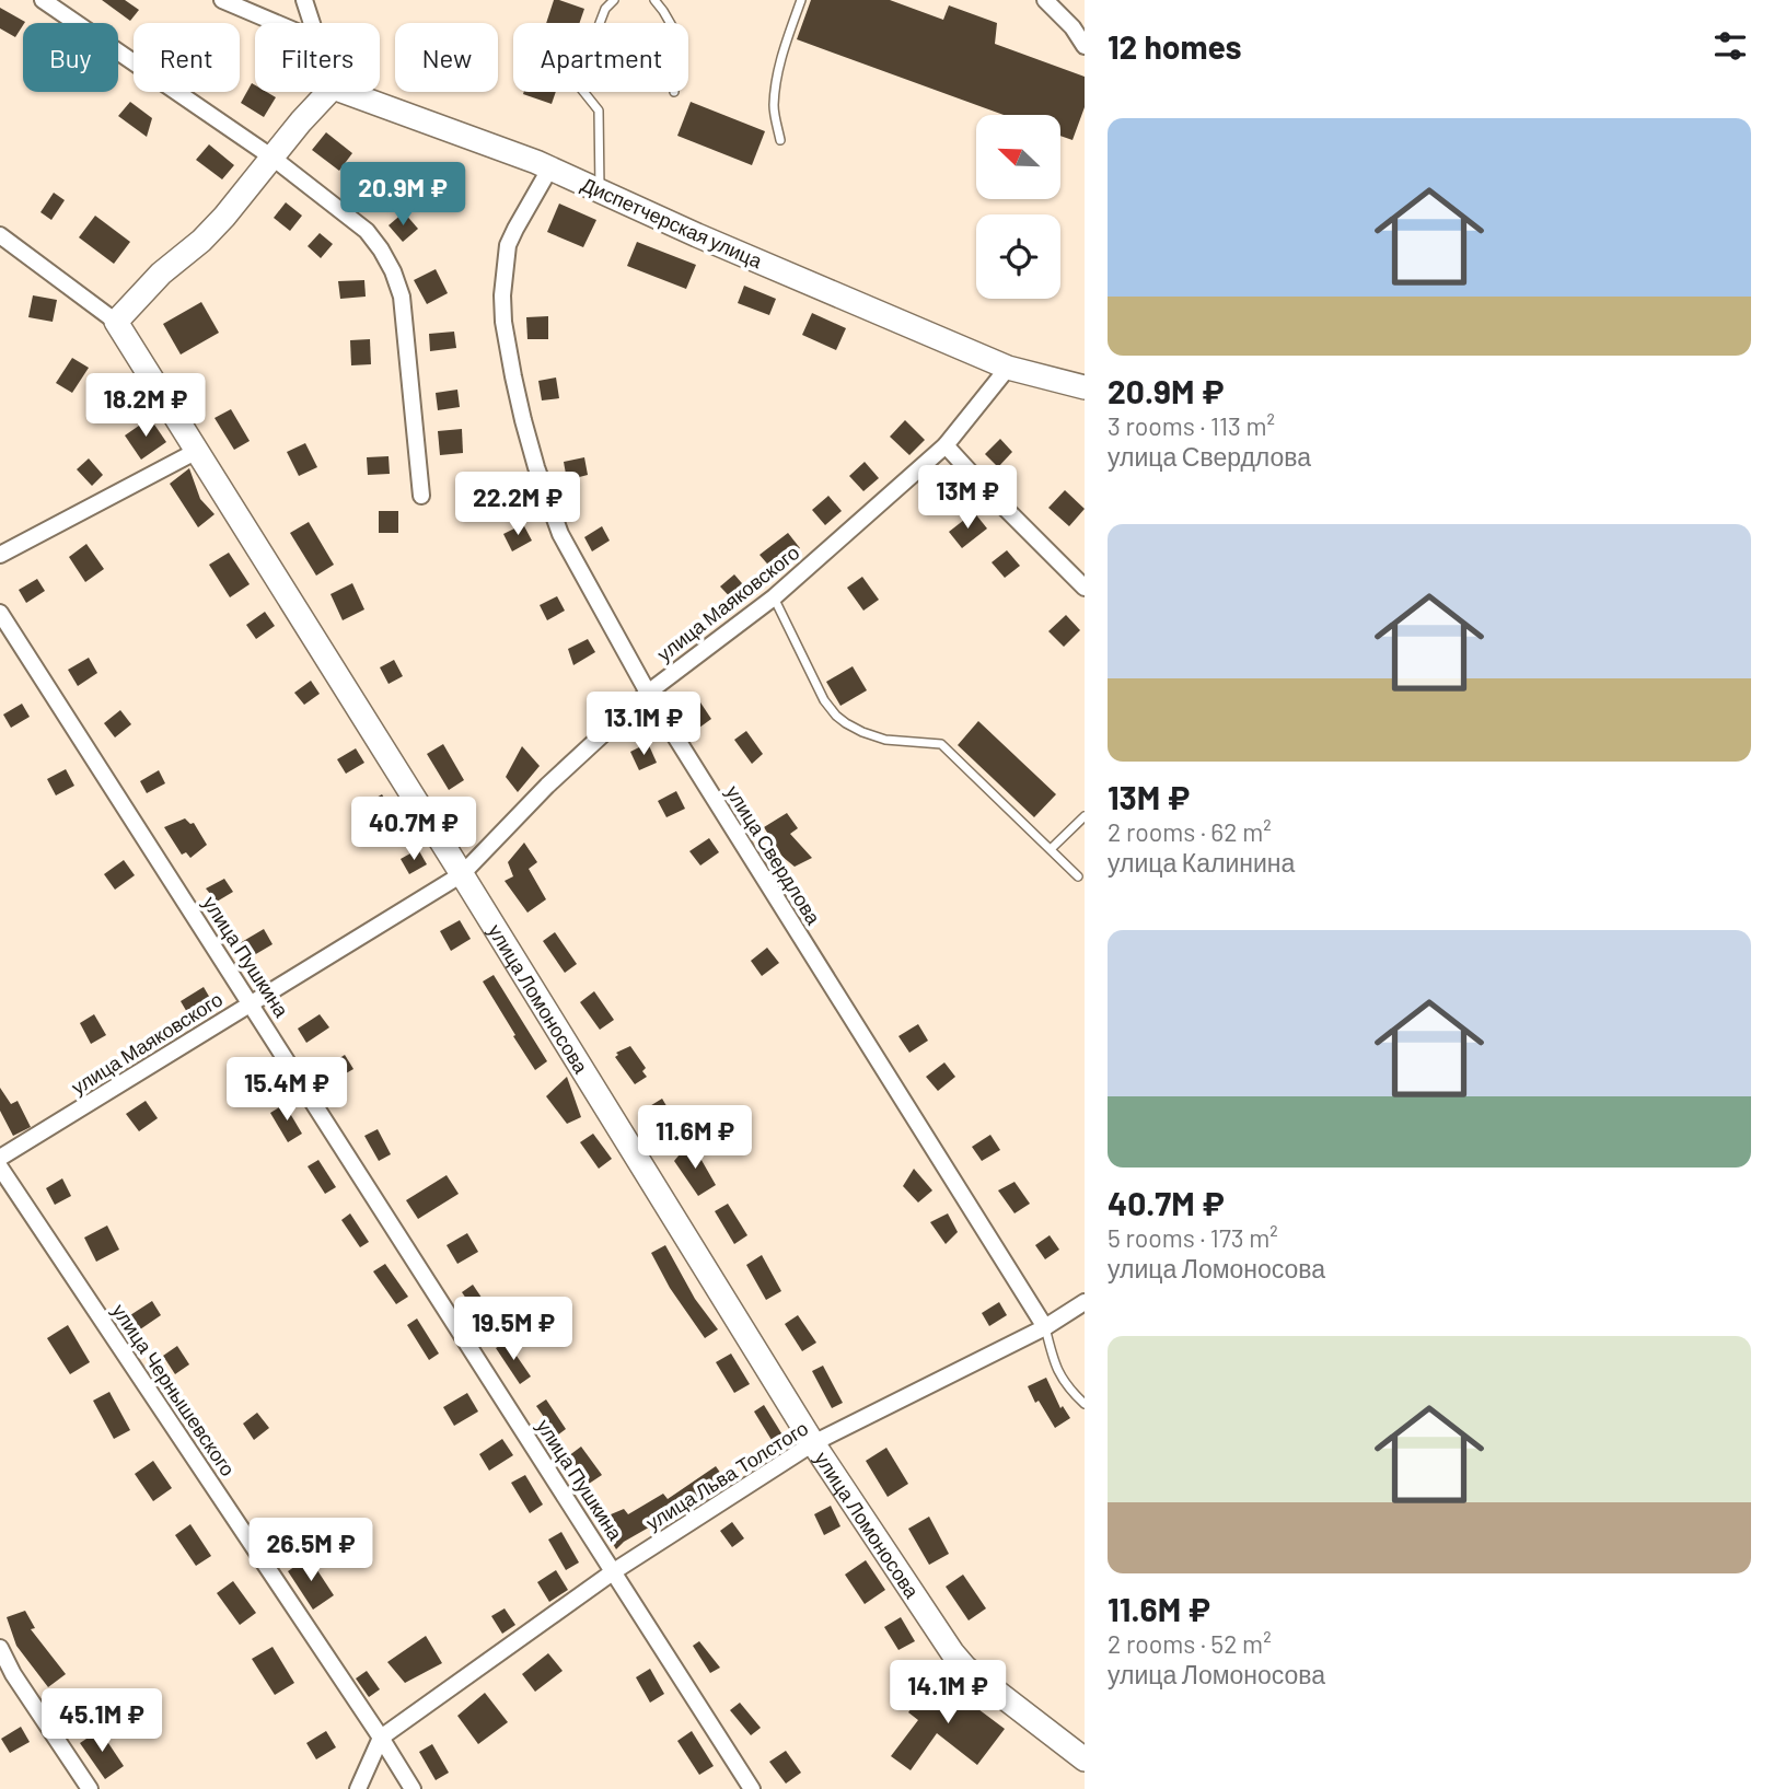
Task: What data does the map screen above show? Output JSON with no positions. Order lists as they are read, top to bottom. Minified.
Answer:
{"streets":{"street":["Диспетчерская улица","улица Маяковского","улица Свердлова","улица Пушкина","улица Ломоносова","улица Чернышевского","улица Льва Толстого"]},"crossings":[["Диспетчерская улица","улица Маяковского"],["Диспетчерская улица","улица Свердлова"],["улица Маяковского","улица Свердлова"],["улица Маяковского","улица Пушкина"],["улица Маяковского","улица Ломоносова"],["улица Свердлова","улица Льва Толстого"],["улица Пушкина","улица Льва Толстого"],["улица Ломоносова","улица Льва Толстого"],["улица Чернышевского","улица Льва Толстого"]],"north":"top left","page":{"heading":"12 homes","chip":["Buy","Rent","Filters","New","Apartment"],"list":[{"name":"20.9M ₽","note":"3 rooms · 113 m² · улица Свердлова"},{"name":"13M ₽","note":"2 rooms · 62 m² · улица Калинина"},{"name":"40.7M ₽","note":"5 rooms · 173 m² · улица Ломоносова"},{"name":"11.6M ₽","note":"2 rooms · 52 m² · улица Ломоносова"}],"price":["20.9M ₽","18.2M ₽","13M ₽","22.2M ₽","13.1M ₽","40.7M ₽","15.4M ₽","11.6M ₽","19.5M ₽","26.5M ₽","14.1M ₽","45.1M ₽"]}}
